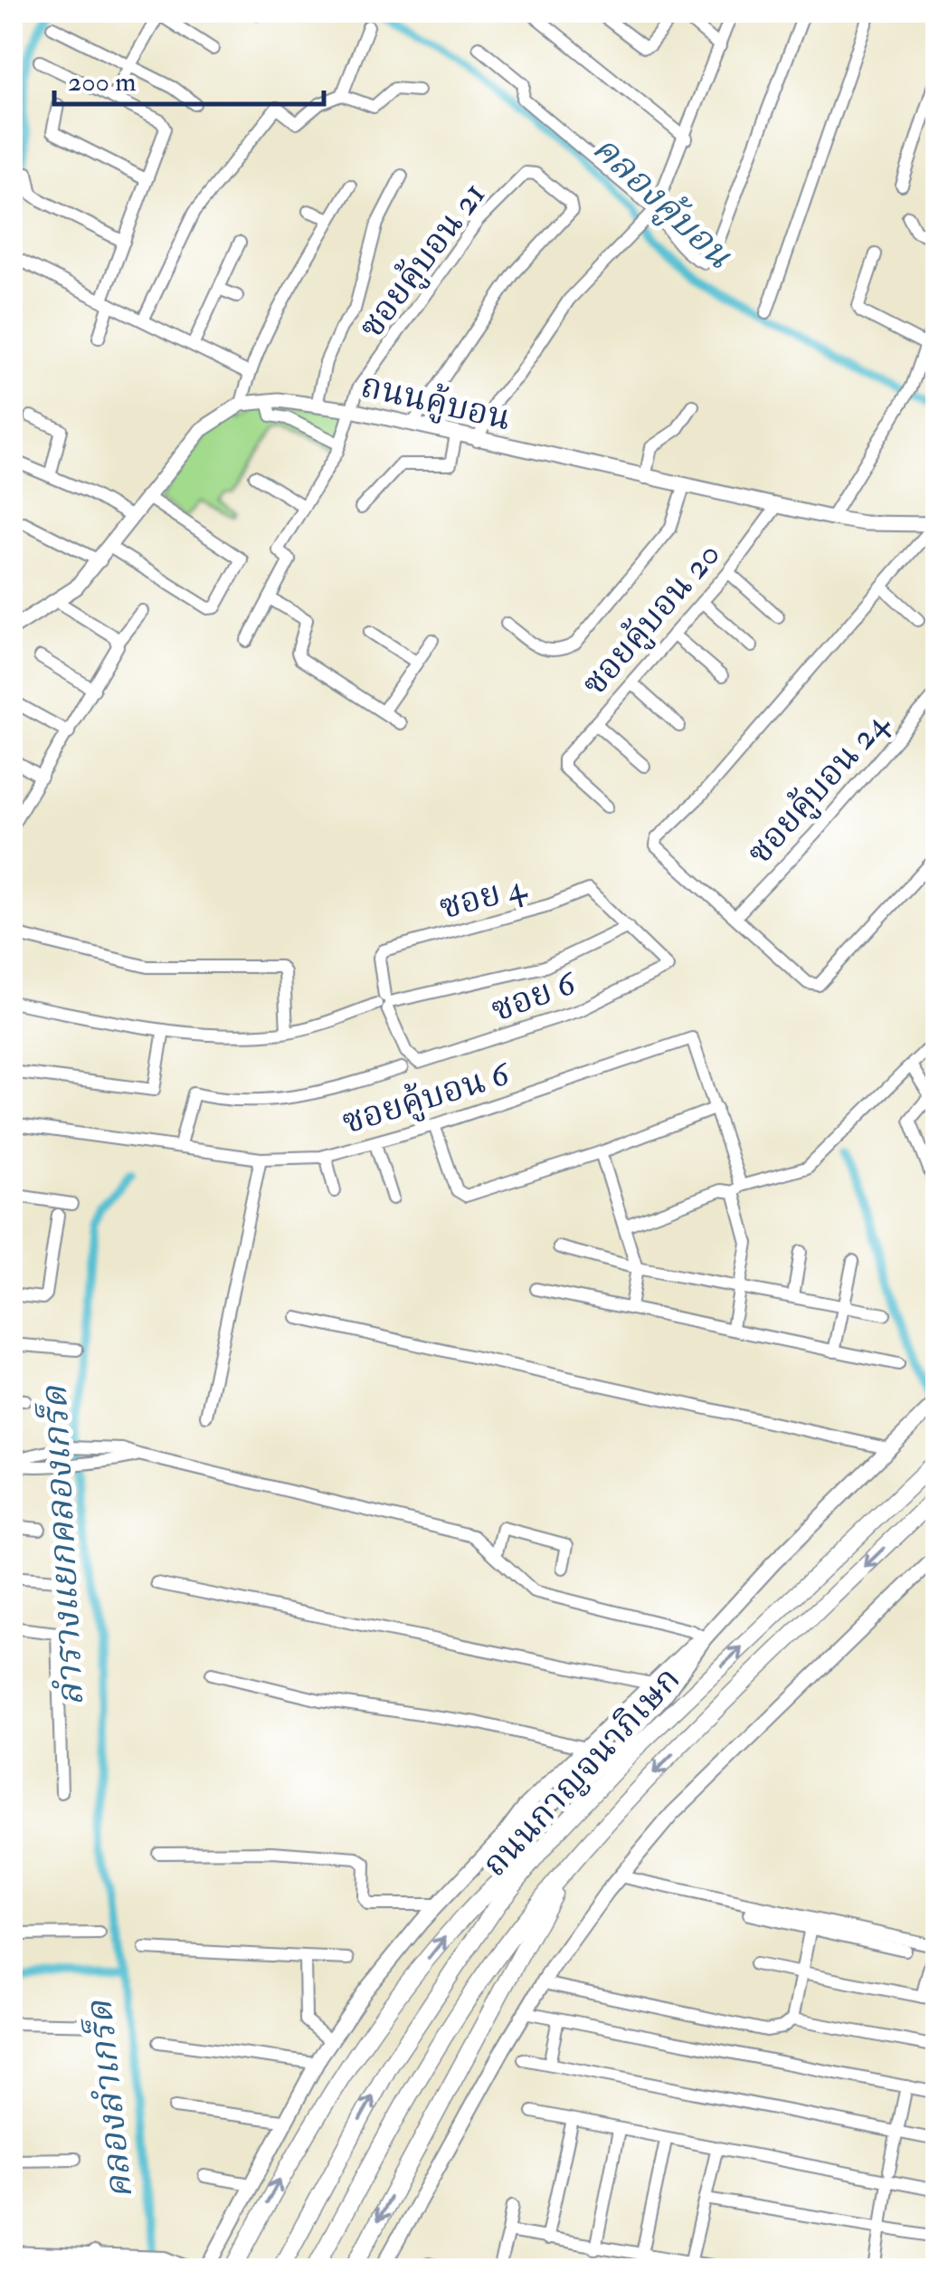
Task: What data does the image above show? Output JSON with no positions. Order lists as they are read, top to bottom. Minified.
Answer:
{"streets":{"highway":["ถนนกาญจนาภิเษก"],"main road":["ถนนคู้บอน"],"street":["ซอยคู้บอน 21","ซอยคู้บอน 20","ซอยคู้บอน 24","ซอย 4","ซอย 6","ซอยคู้บอน 6"]},"crossings":[["ซอยคู้บอน 21","ถนนคู้บอน"],["ถนนคู้บอน","ซอยคู้บอน 20"],["ซอย 4","ซอย 6"]],"water":["คลองคู้บอน","ลำรางแยกคลองเกร็ด","คลองลำเกร็ด"],"scale_bar":"200 m"}
